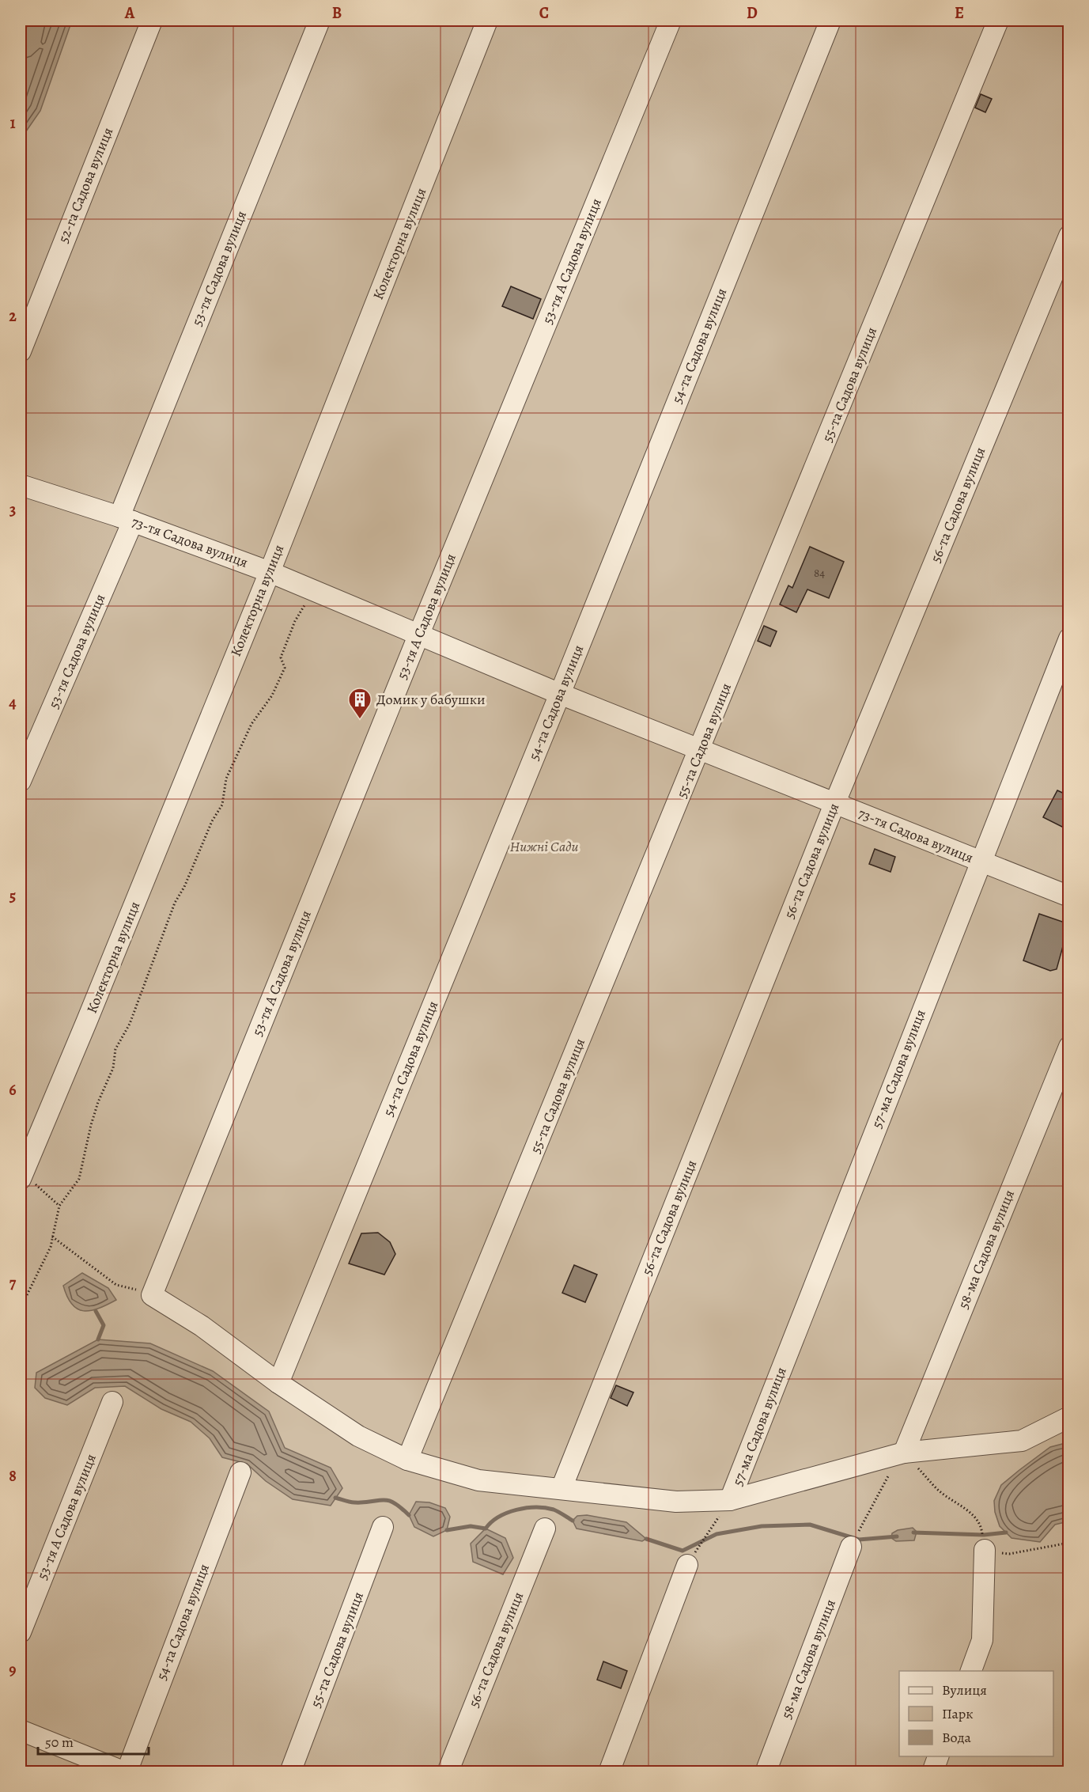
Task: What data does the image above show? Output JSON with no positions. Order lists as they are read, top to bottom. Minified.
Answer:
{"streets":{"street":["52-га Садова вулиця","Колекторна вулиця","53-тя А Садова вулиця","53-тя Садова вулиця","54-та Садова вулиця","55-та Садова вулиця","56-та Садова вулиця","73-тя Садова вулиця","57-ма Садова вулиця","58-ма Садова вулиця"]},"crossings":[["Колекторна вулиця","73-тя Садова вулиця"],["53-тя А Садова вулиця","73-тя Садова вулиця"],["53-тя Садова вулиця","73-тя Садова вулиця"],["54-та Садова вулиця","73-тя Садова вулиця"],["55-та Садова вулиця","73-тя Садова вулиця"],["56-та Садова вулиця","73-тя Садова вулиця"],["73-тя Садова вулиця","57-ма Садова вулиця"]],"parks":["Нижні Сади"],"places":{"building":["Домик у бабушки"]},"house_numbers":["84"],"legend":["Вулиця","Парк","Вода"],"scale_bar":"50 m","grid":{"columns":["A","B","C","D","E"],"rows":["1","2","3","4","5","6","7","8","9"]}}
